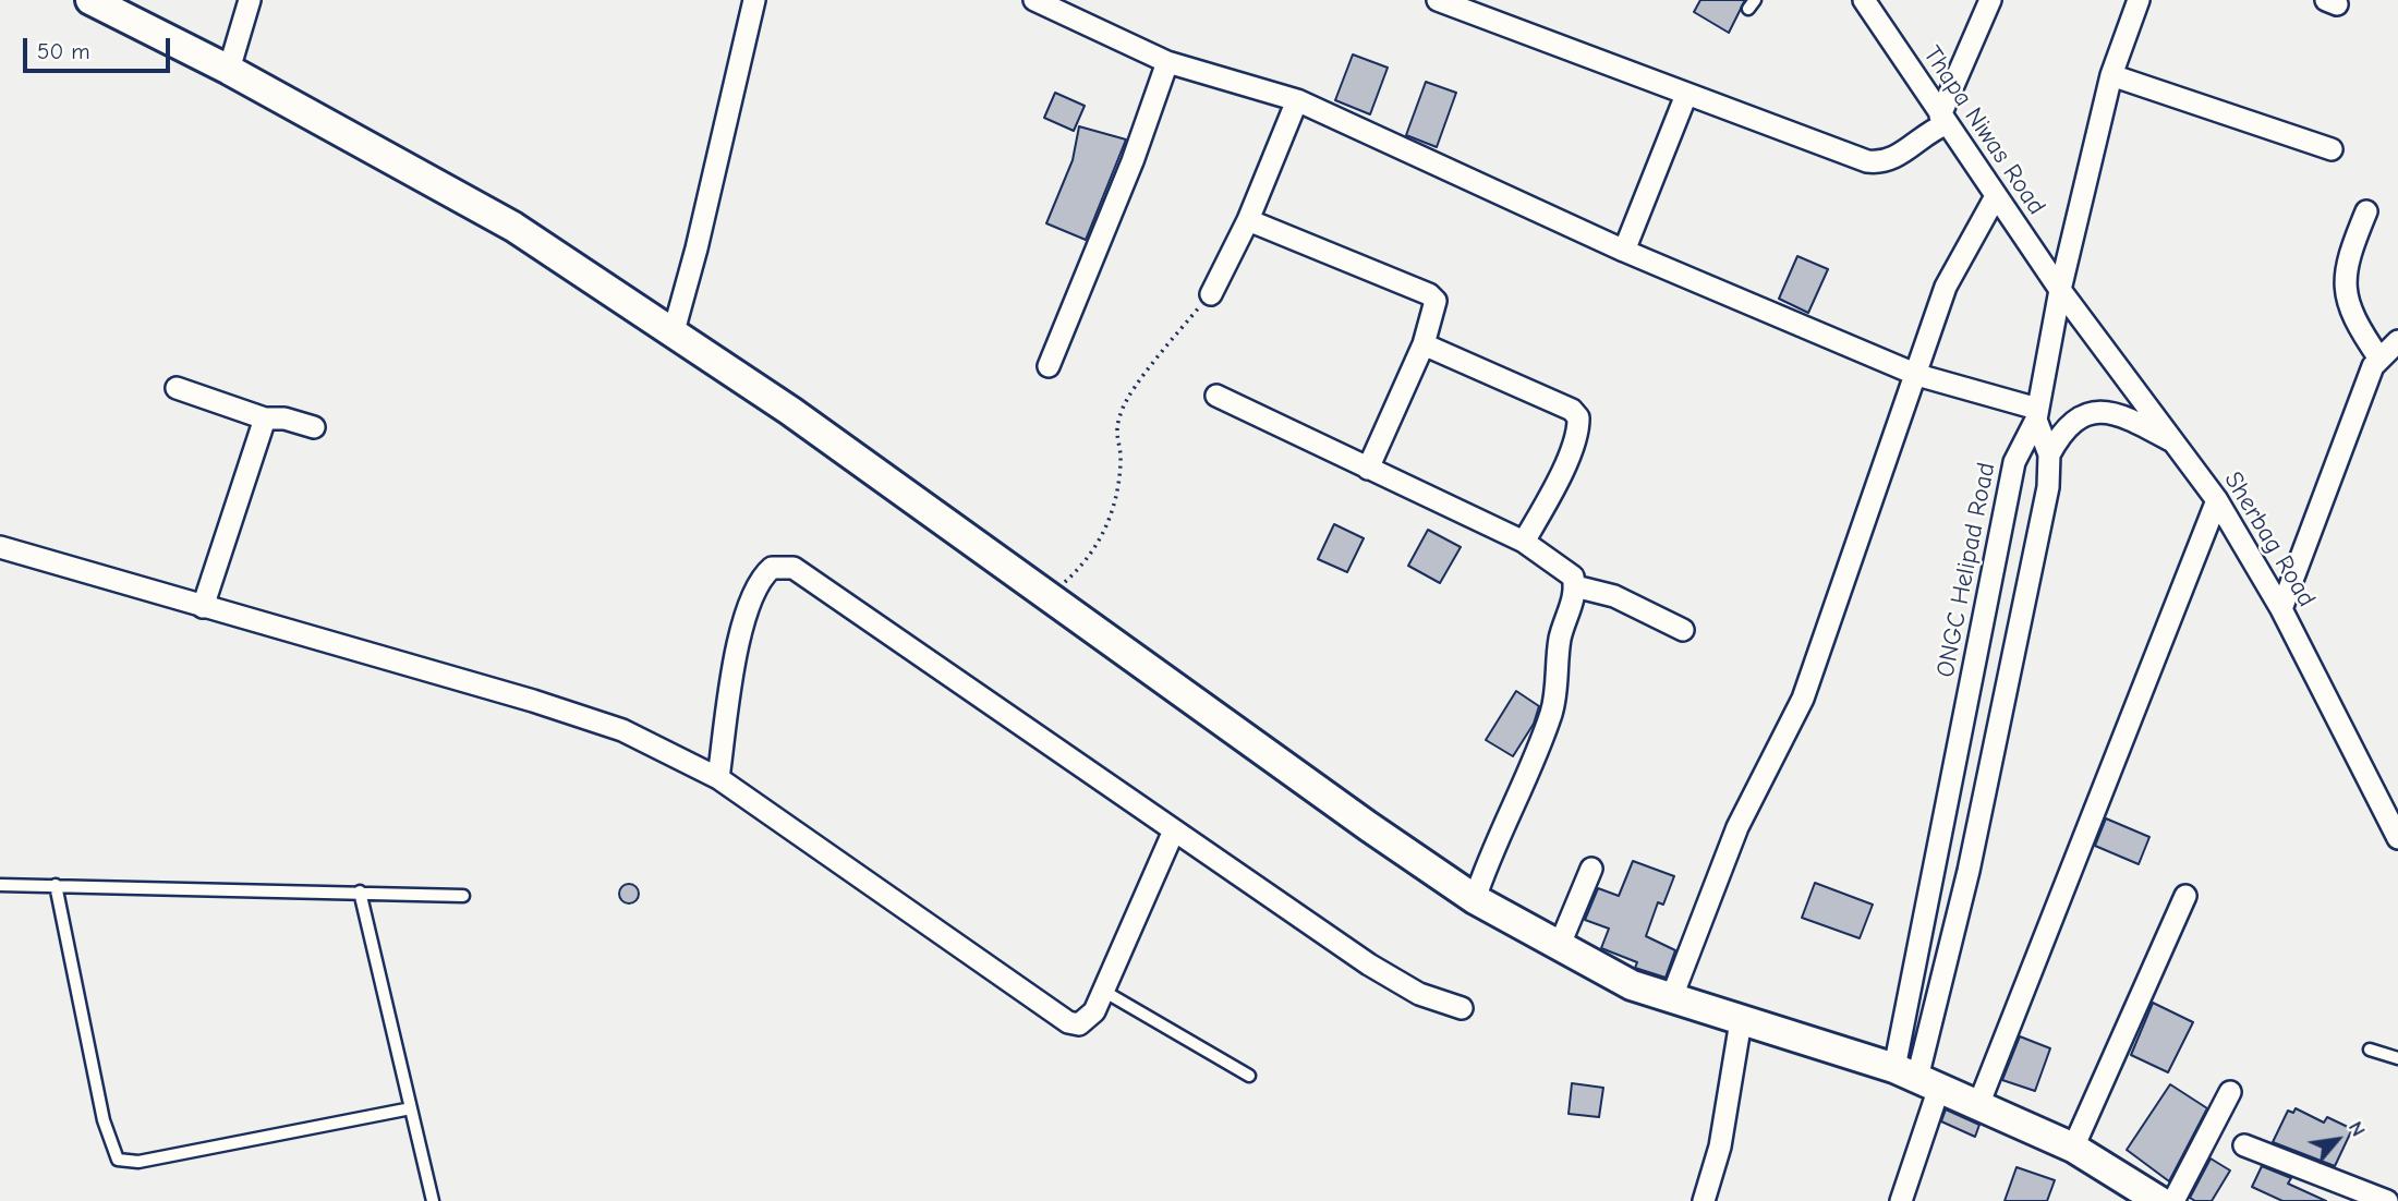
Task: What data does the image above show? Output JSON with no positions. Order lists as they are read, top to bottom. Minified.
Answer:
{"streets":{"street":["Thapa Niwas Road","Sherbag Road","ONGC Helipad Road"]},"crossings":[["Thapa Niwas Road","Sherbag Road"],["Thapa Niwas Road","ONGC Helipad Road"],["Sherbag Road","ONGC Helipad Road"]],"scale_bar":"50 m","north":"top right"}
